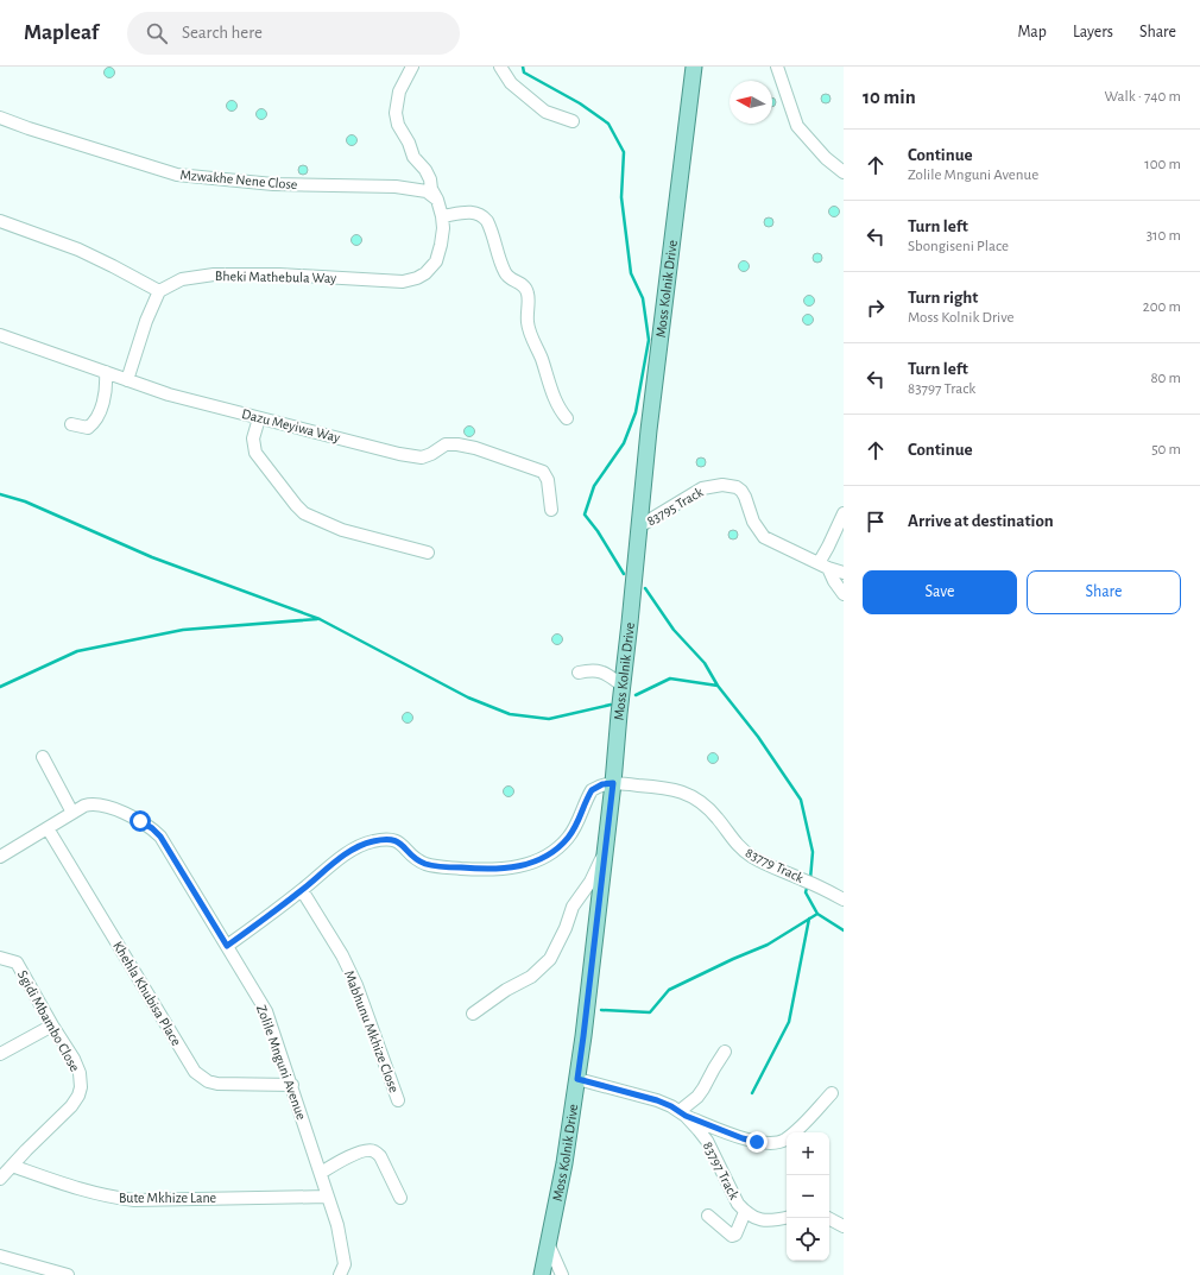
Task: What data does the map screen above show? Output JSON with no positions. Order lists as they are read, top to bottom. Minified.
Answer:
{"streets":{"main road":["Moss Kolnik Drive"],"street":["Mzwakhe Nene Close","Bheki Mathebula Way","Dazu Meyiwa Way","83795 Track","83779 Track","Khehla Khubisa Place","Sgidi Mbambo Close","Mabhunu Mkhize Close","Zolile Mnguni Avenue","83797 Track","Bute Mkhize Lane"]},"crossings":[["Moss Kolnik Drive","83795 Track"],["Moss Kolnik Drive","83779 Track"],["Moss Kolnik Drive","83797 Track"],["Khehla Khubisa Place","Zolile Mnguni Avenue"],["Sgidi Mbambo Close","Bute Mkhize Lane"],["Zolile Mnguni Avenue","Bute Mkhize Lane"]],"north":"left","page":{"header":"Mapleaf","search":"Search here","nav":["Map","Layers","Share"],"heading":["10 min","Walk · 740 m"],"list":[["Continue","Zolile Mnguni Avenue","100 m"],["Turn left","Sbongiseni Place","310 m"],["Turn right","Moss Kolnik Drive","200 m"],["Turn left","83797 Track","80 m"],["Continue","50 m"],"Arrive at destination"],"buttons":["Save","Share"],"map_buttons":["+","−"]}}
